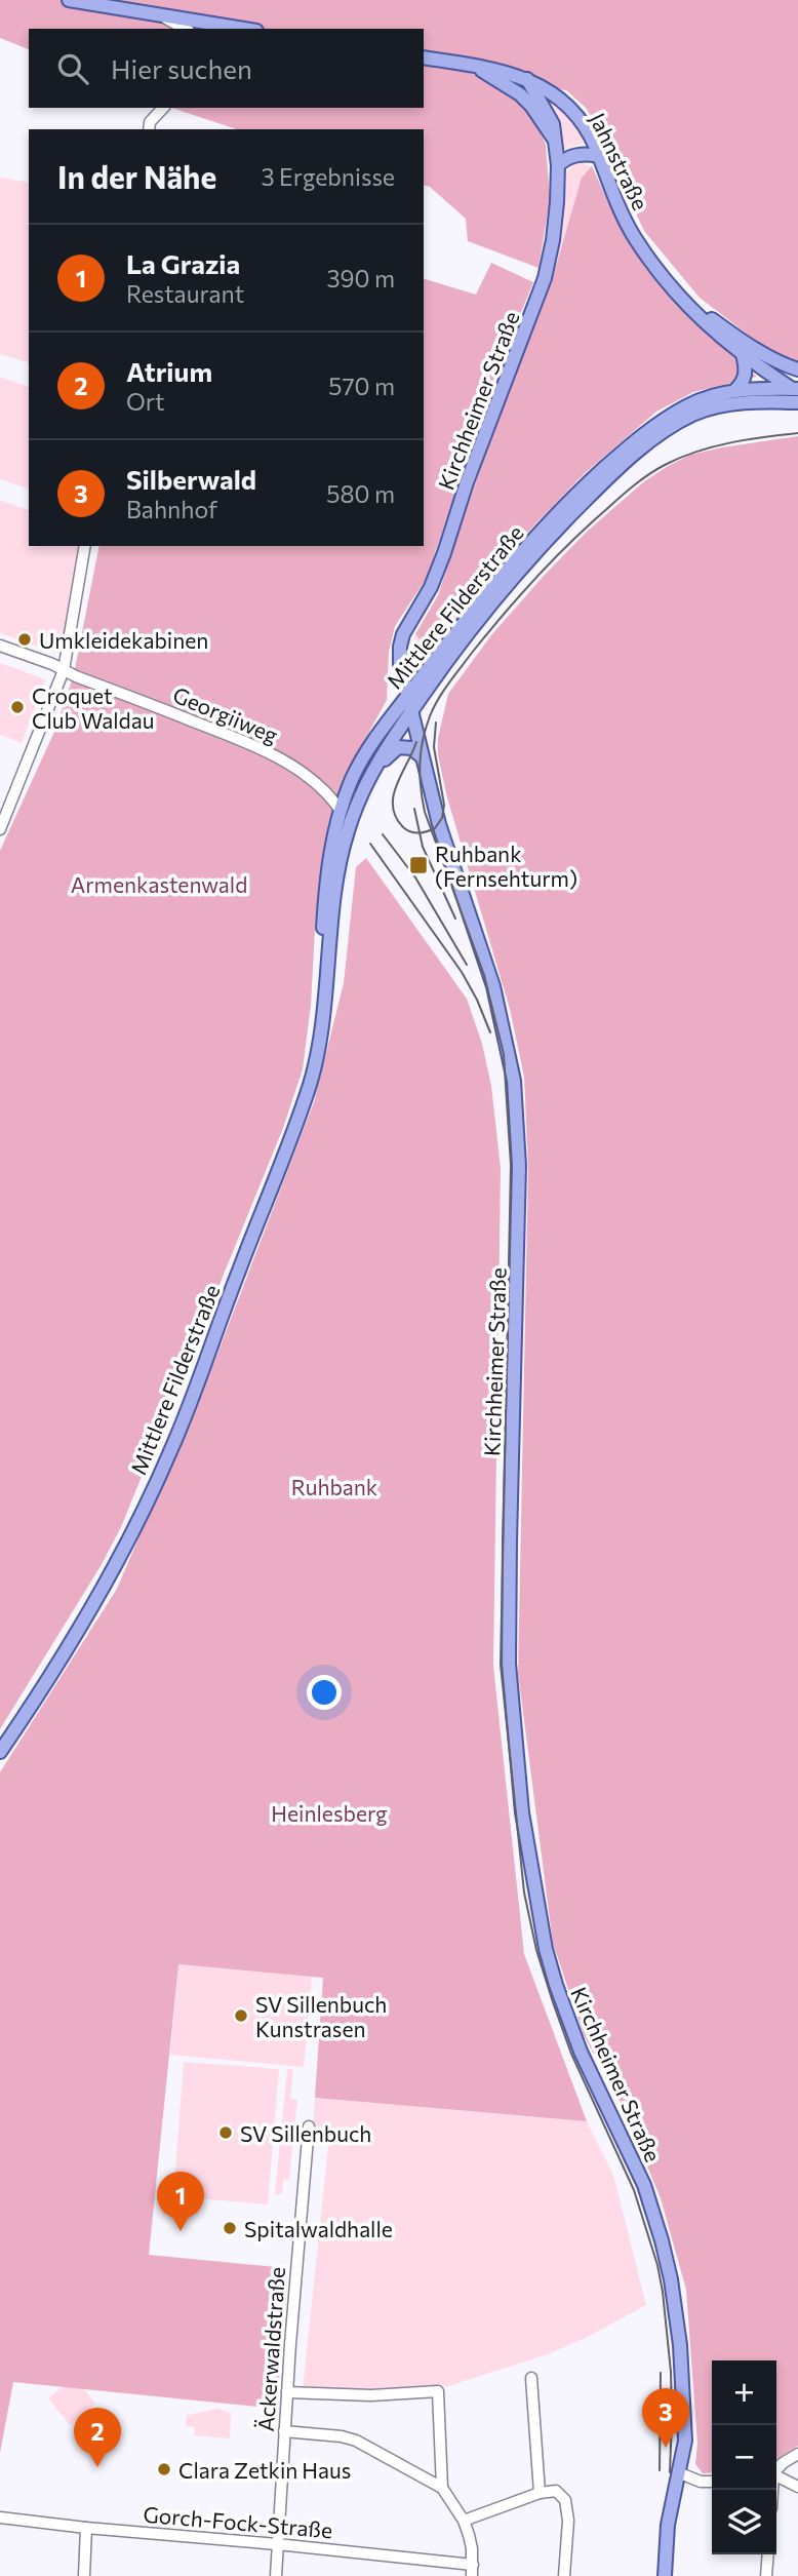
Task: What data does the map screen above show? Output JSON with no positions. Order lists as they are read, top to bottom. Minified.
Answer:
{"streets":{"main road":["Jahnstraße","Kirchheimer Straße","Mittlere Filderstraße"],"street":["Georgiiweg","Äckerwaldstraße","Gorch-Fock-Straße"]},"crossings":[["Jahnstraße","Kirchheimer Straße"],["Jahnstraße","Mittlere Filderstraße"],["Kirchheimer Straße","Mittlere Filderstraße"],["Mittlere Filderstraße","Georgiiweg"],["Äckerwaldstraße","Gorch-Fock-Straße"]],"parks":["Armenkastenwald","Ruhbank","Heinlesberg"],"places":{"other":["Umkleidekabinen","Croquet Club Waldau","SV Sillenbuch Kunstrasen","SV Sillenbuch","Spitalwaldhalle","Clara Zetkin Haus"],"transit":["Ruhbank (Fernsehturm)"]},"page":{"search":"Hier suchen","heading":["In der Nähe","3 Ergebnisse"],"list":[{"mark":"1","name":"La Grazia","note":"Restaurant","value":"390 m"},{"mark":"2","name":"Atrium","note":"Ort","value":"570 m"},{"mark":"3","name":"Silberwald","note":"Bahnhof","value":"580 m"}],"pins":["1","3","2"],"map_buttons":["+","−"]}}
